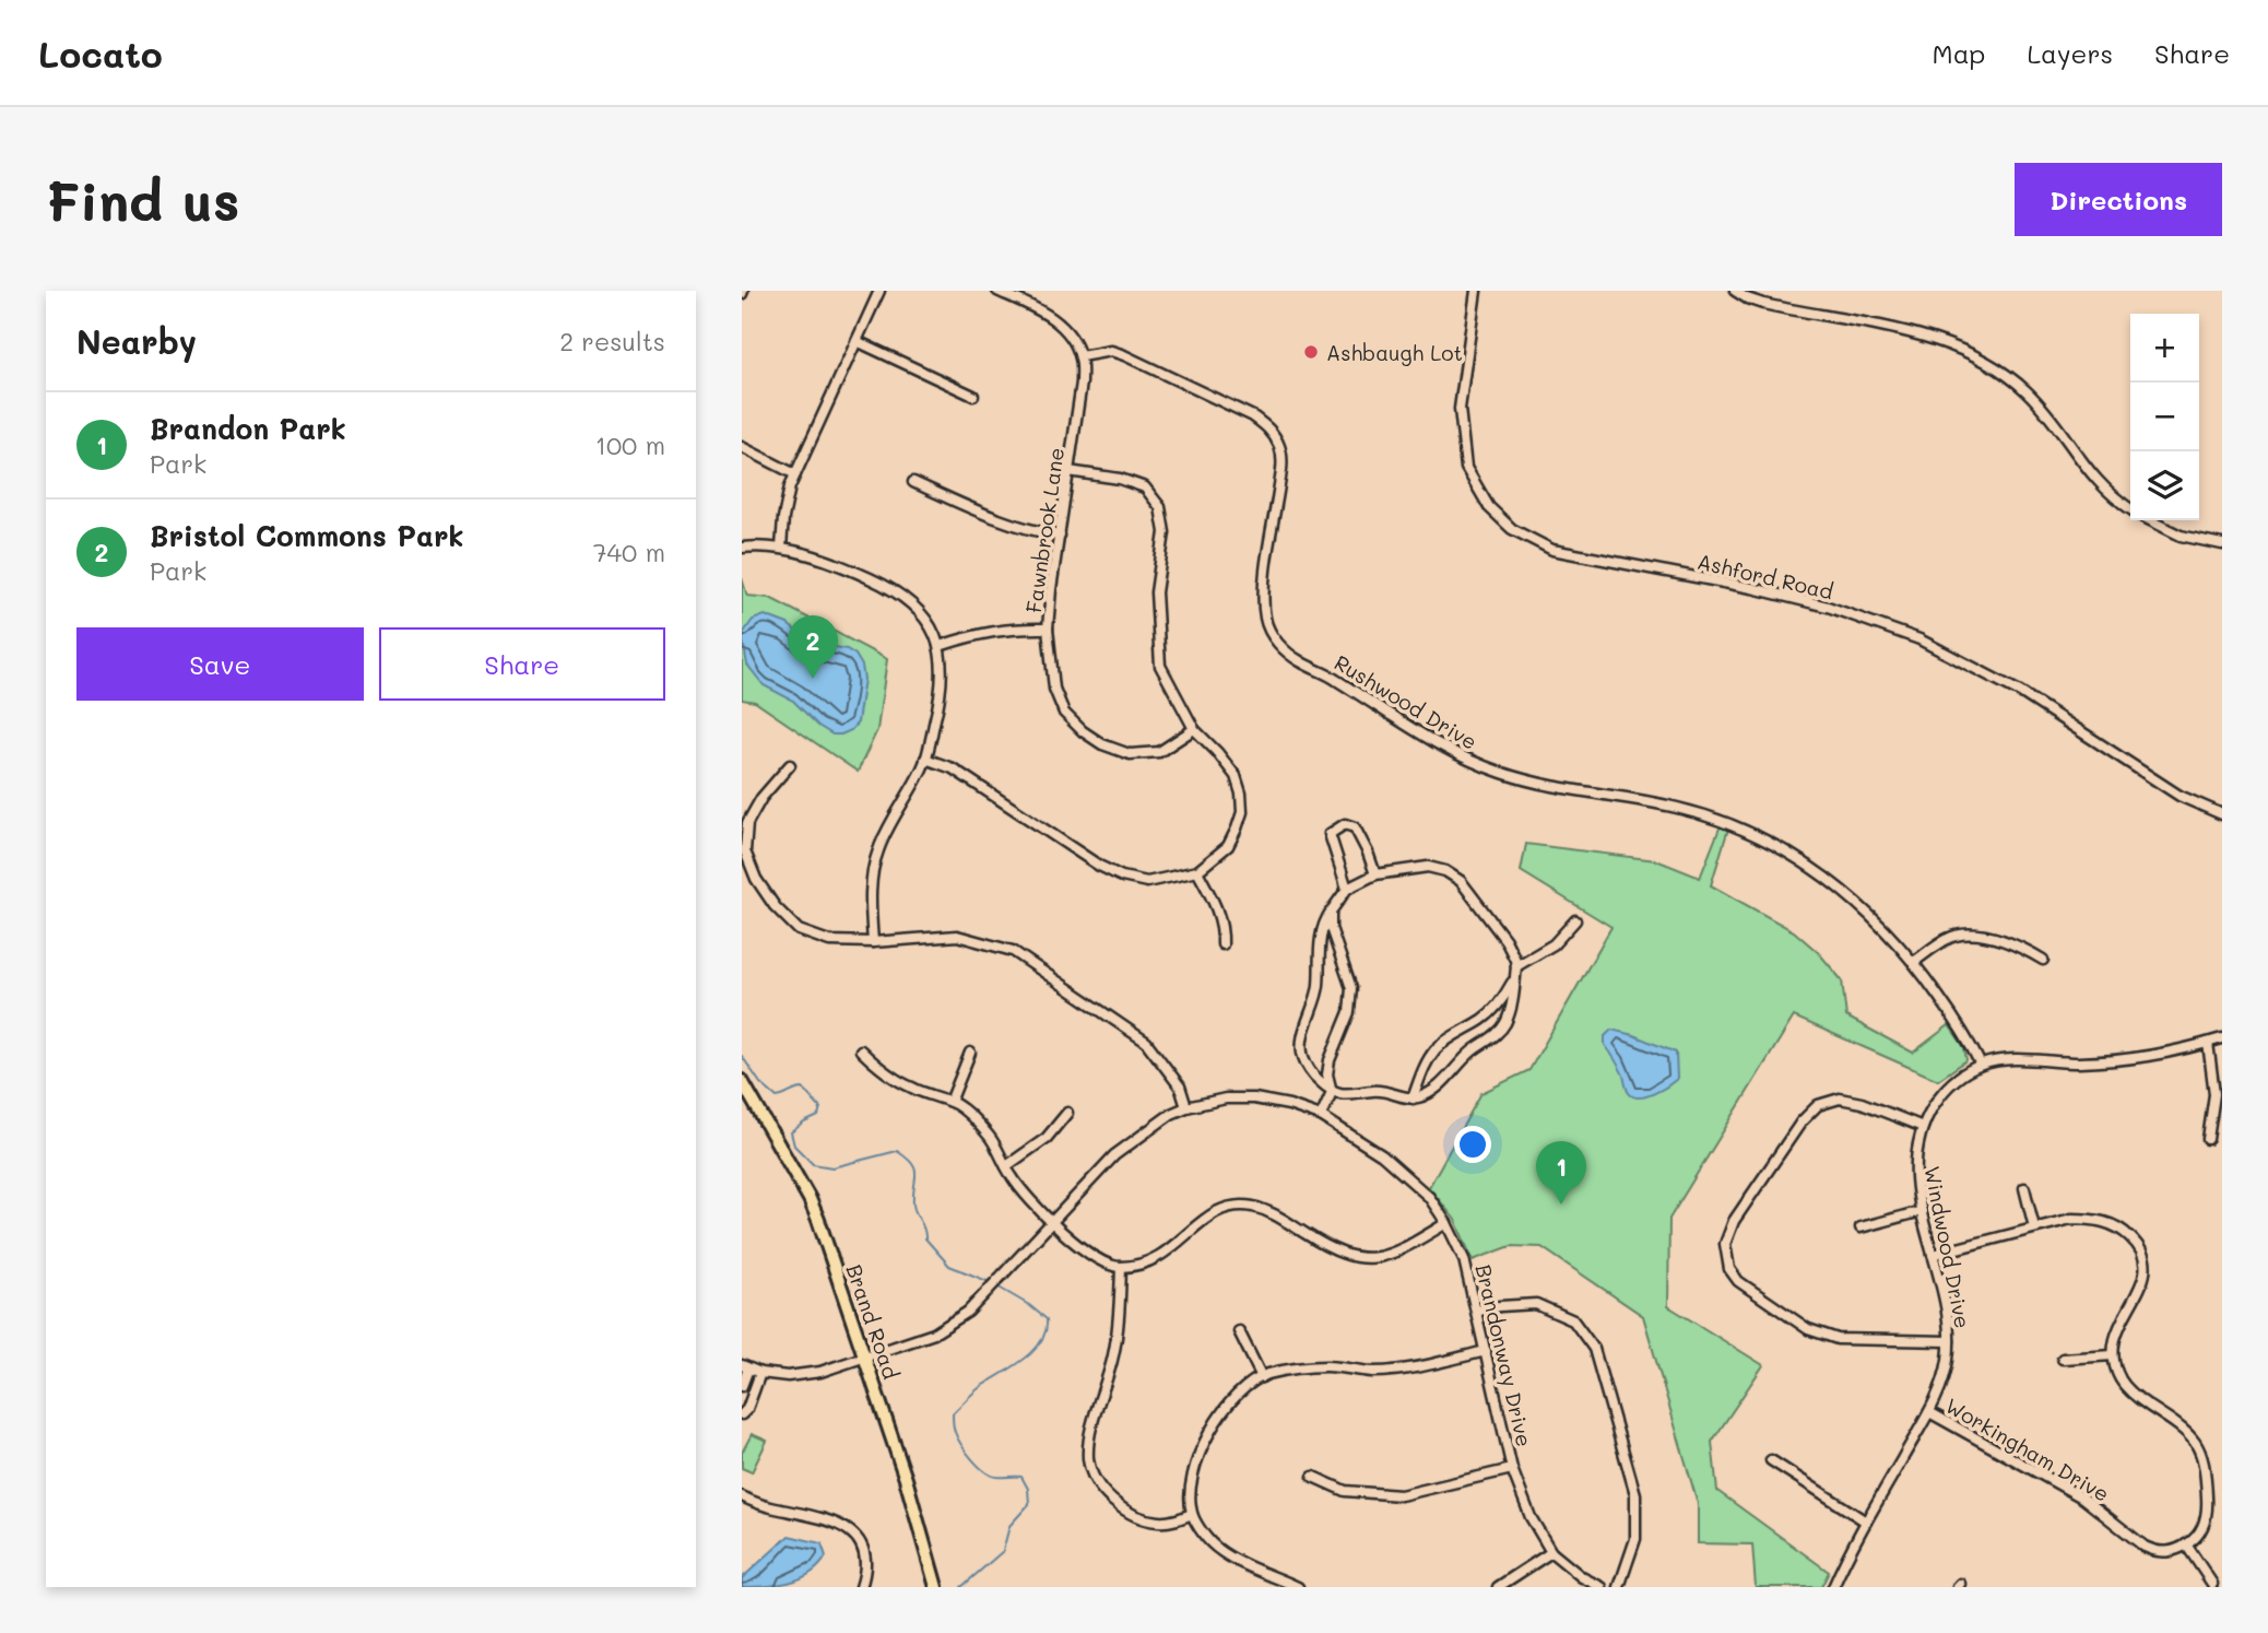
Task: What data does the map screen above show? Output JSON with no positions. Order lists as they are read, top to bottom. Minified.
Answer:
{"streets":{"main road":["Brand Road"],"street":["Fawnbrook Lane","Ashford Road","Rushwood Drive","Windwood Drive","Brandonway Drive","Workingham Drive"]},"crossings":[["Fawnbrook Lane","Rushwood Drive"],["Rushwood Drive","Windwood Drive"],["Windwood Drive","Workingham Drive"],["Brand Road","Brandonway Drive"]],"places":["Ashbaugh Lot"],"page":{"header":"Locato","nav":["Map","Layers","Share"],"buttons":["Directions",["Save","Share"]],"title":"Find us","heading":["Nearby","2 results"],"map_buttons":["+","−"],"list":[{"mark":"1","name":"Brandon Park","note":"Park","value":"100 m"},{"mark":"2","name":"Bristol Commons Park","note":"Park","value":"740 m"}],"pins":["2","1"]}}
